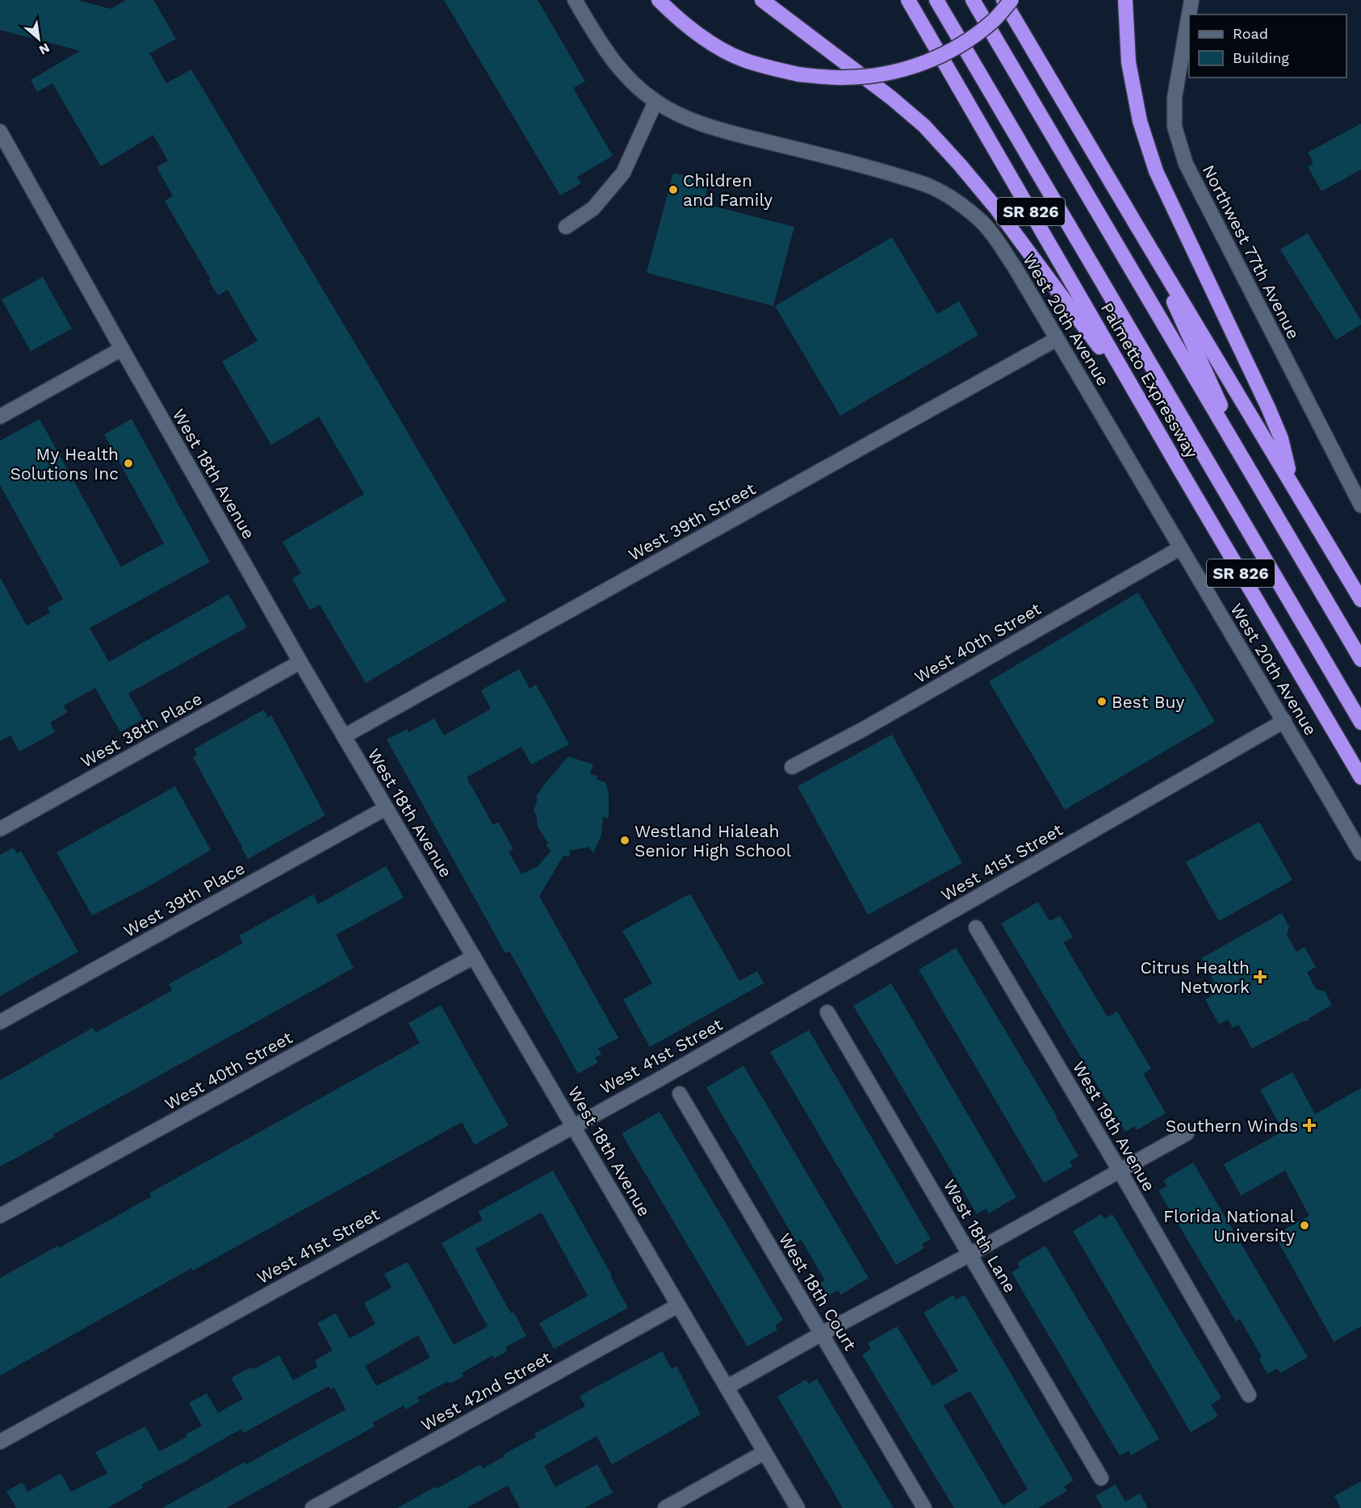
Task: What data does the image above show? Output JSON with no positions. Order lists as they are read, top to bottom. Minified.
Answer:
{"streets":{"highway":["SR 826","Palmetto Expressway"],"street":["Northwest 77th Avenue","West 20th Avenue","West 18th Avenue","West 39th Street","West 40th Street","West 38th Place","West 41st Street","West 39th Place","West 19th Avenue","West 18th Lane","West 18th Court","West 42nd Street"]},"crossings":[["West 20th Avenue","West 39th Street"],["West 20th Avenue","West 40th Street"],["West 20th Avenue","West 41st Street"],["West 18th Avenue","West 39th Street"],["West 18th Avenue","West 40th Street"],["West 18th Avenue","West 38th Place"],["West 18th Avenue","West 41st Street"],["West 18th Avenue","West 39th Place"],["West 18th Avenue","West 42nd Street"]],"places":{"other":["Children and Family","My Health Solutions Inc","Best Buy","Westland Hialeah Senior High School","Florida National University"],"health":["Citrus Health Network","Southern Winds"]},"legend":["Road","Building"],"north":"bottom right"}
